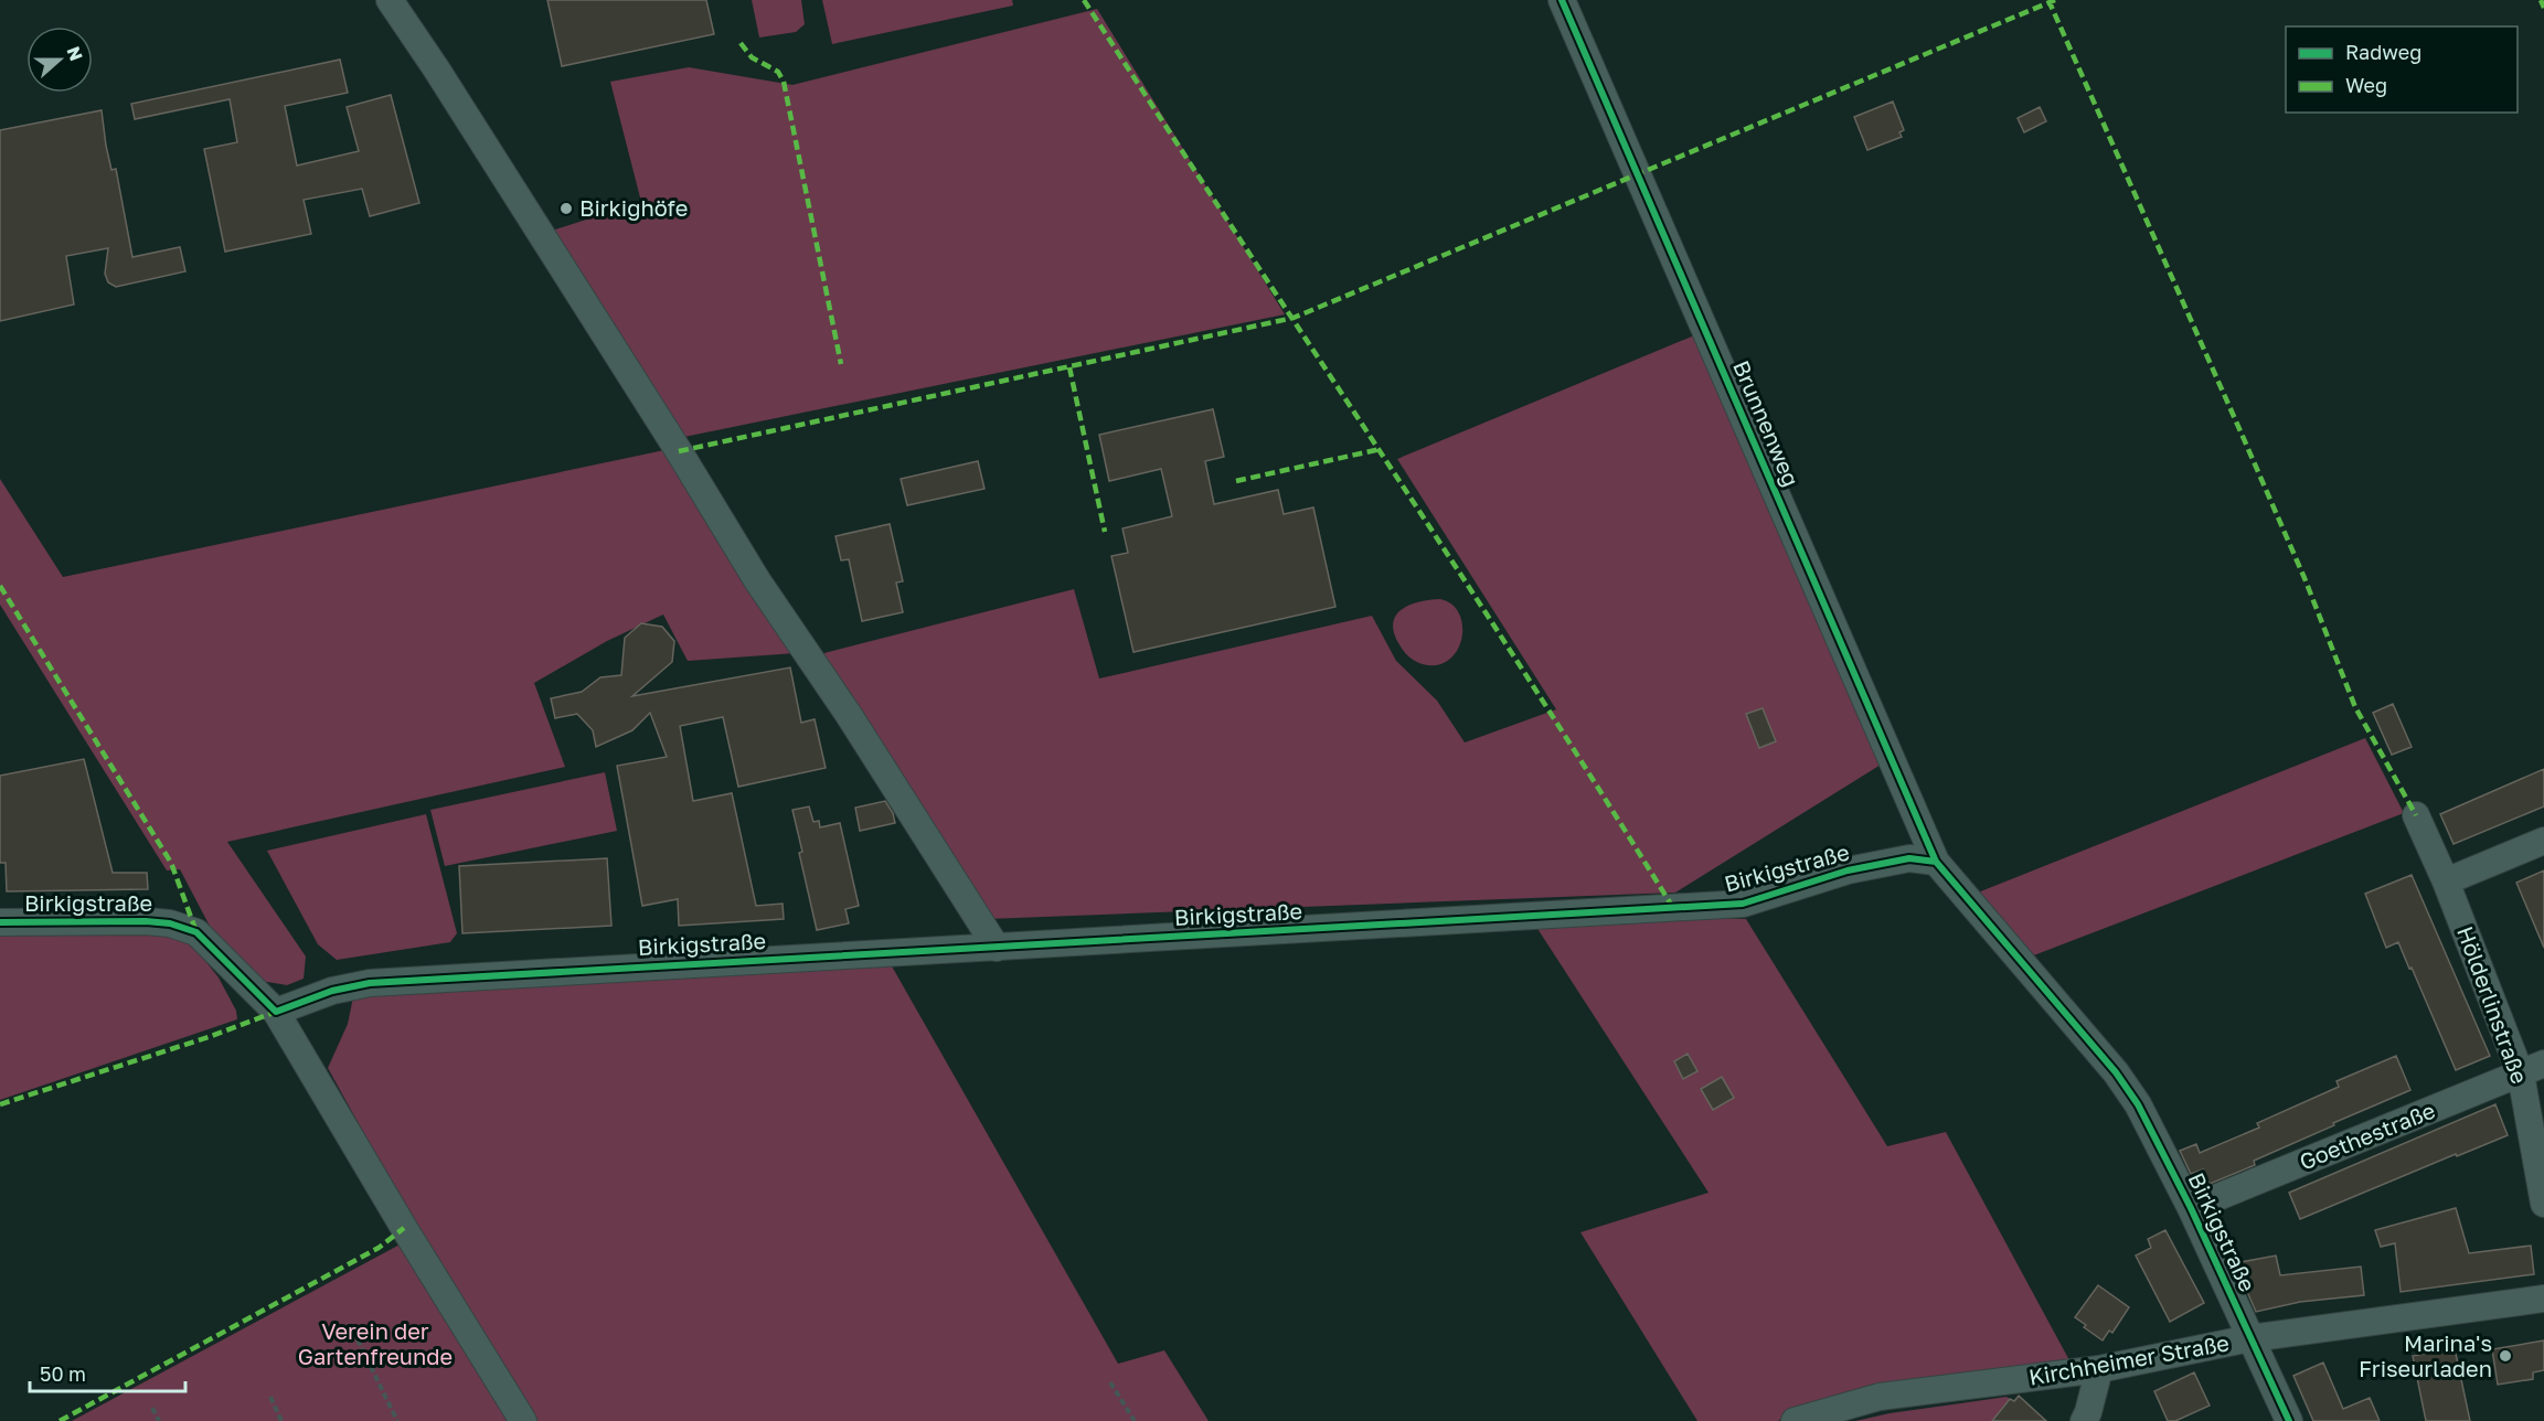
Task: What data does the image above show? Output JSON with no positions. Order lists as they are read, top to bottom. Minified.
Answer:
{"streets":{"street":["Brunnenweg","Birkigstraße","Hölderlinstraße","Goethestraße","Kirchheimer Straße"]},"crossings":[["Brunnenweg","Birkigstraße"],["Birkigstraße","Goethestraße"],["Birkigstraße","Kirchheimer Straße"],["Hölderlinstraße","Goethestraße"]],"parks":["Verein der Gartenfreunde"],"places":["Birkighöfe","Marina's Friseurladen"],"legend":["Radweg","Weg"],"scale_bar":"50 m","north":"right"}
